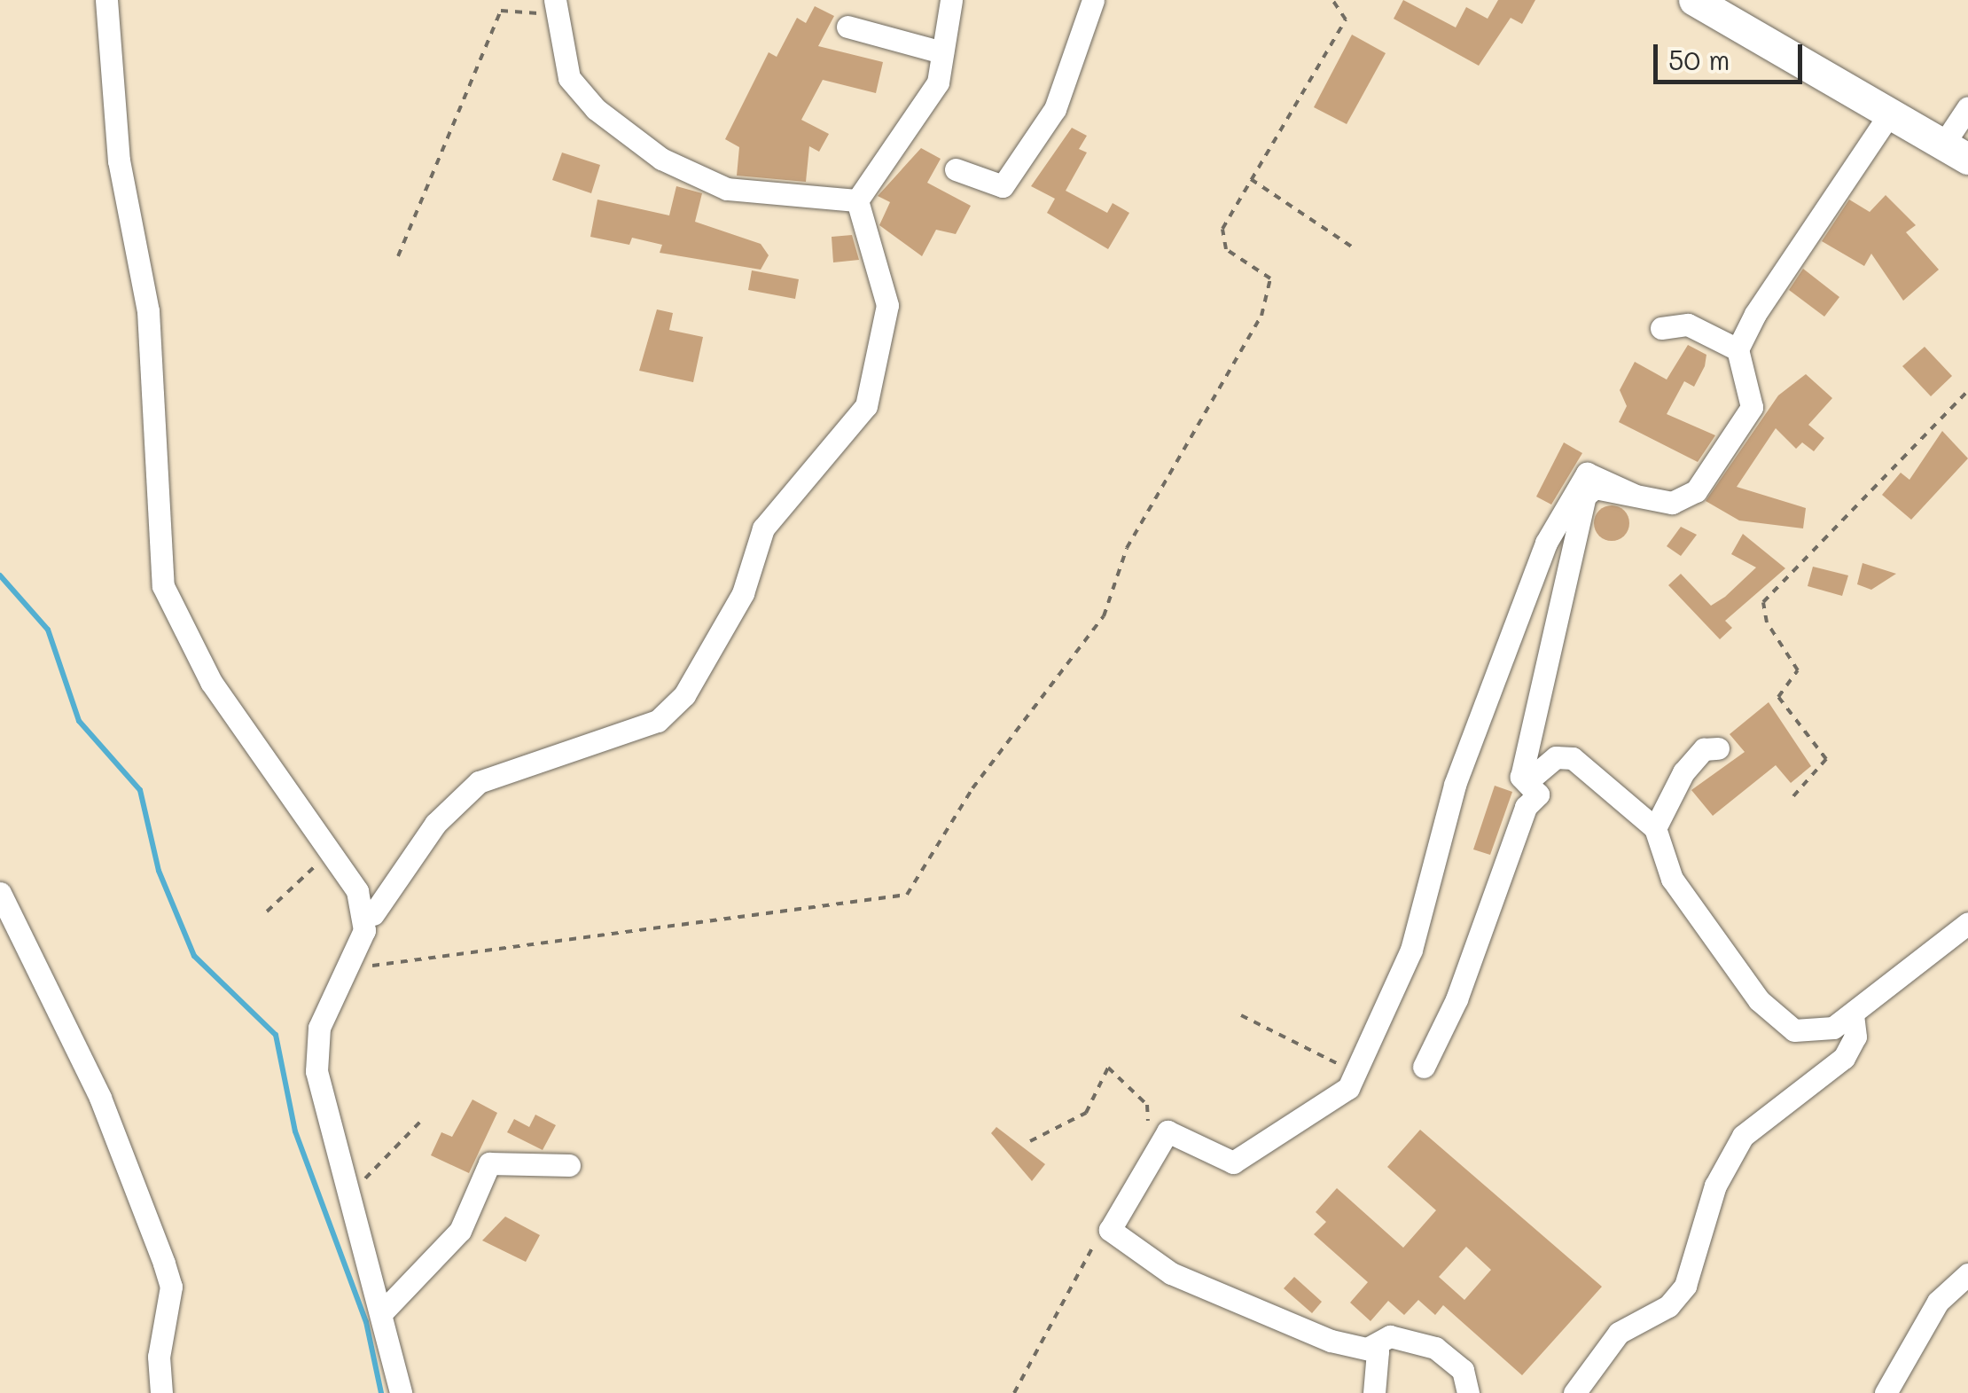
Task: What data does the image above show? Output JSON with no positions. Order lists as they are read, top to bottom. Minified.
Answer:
{"scale_bar":"50 m"}
